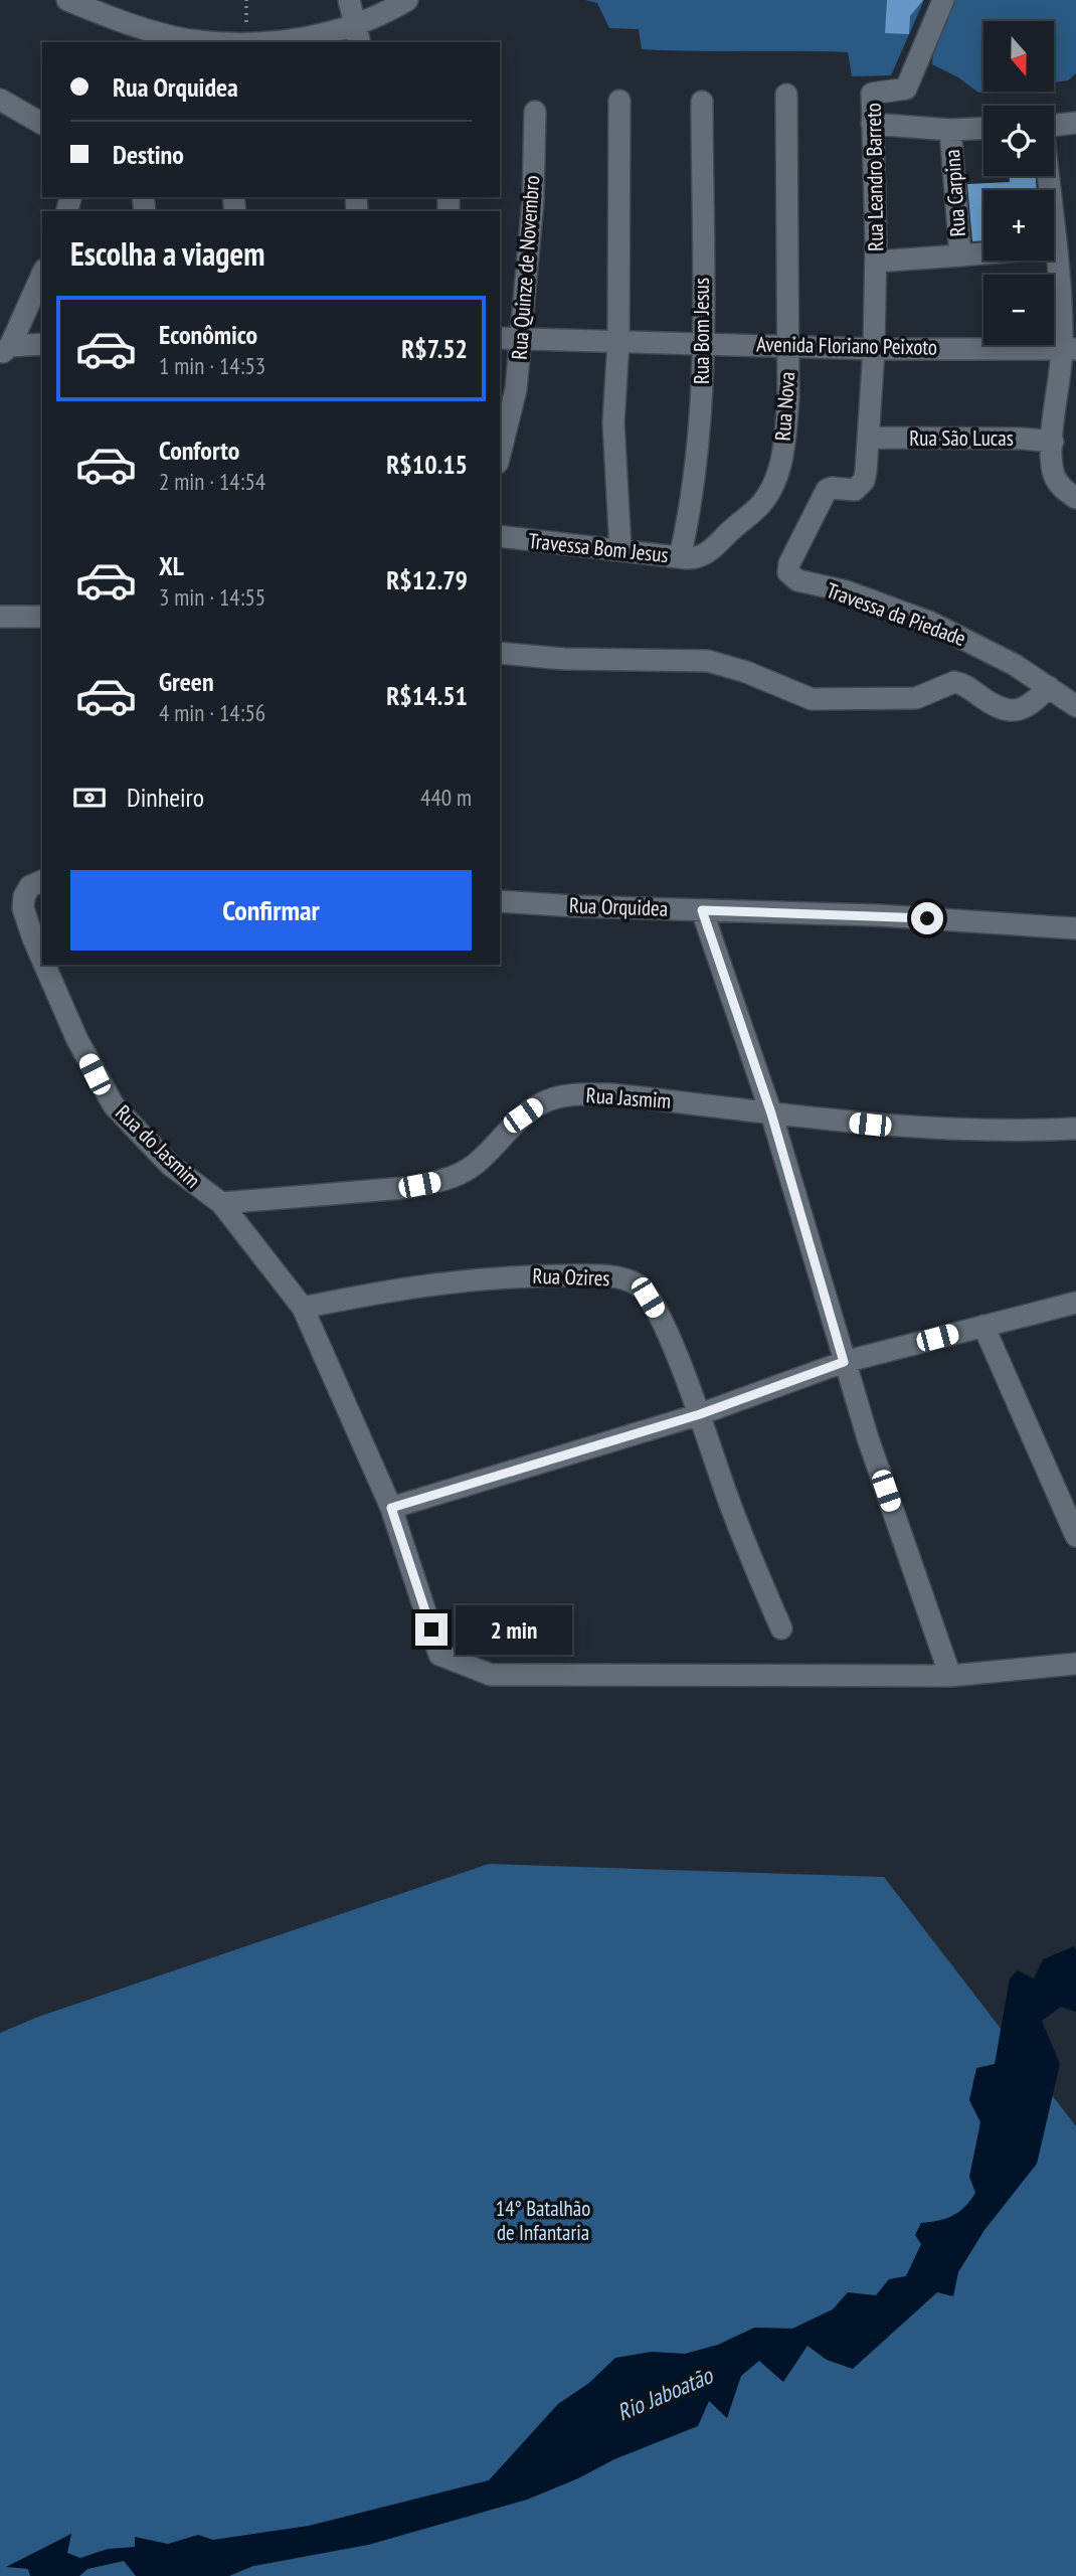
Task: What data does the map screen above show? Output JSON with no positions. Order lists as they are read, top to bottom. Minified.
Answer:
{"streets":{"street":["Rua Leandro Barreto","Rua Carpina","Rua Quinze de Novembro","Rua Bom Jesus","Avenida Floriano Peixoto","Rua Nova","Rua São Lucas","Travessa Bom Jesus","Travessa da Piedade","Rua Orquidea","Rua Jasmim","Rua do Jasmim","Rua Ozires"]},"crossings":[["Rua Leandro Barreto","Rua Carpina"],["Rua Leandro Barreto","Avenida Floriano Peixoto"],["Rua Leandro Barreto","Rua São Lucas"],["Rua Leandro Barreto","Travessa da Piedade"],["Rua Quinze de Novembro","Avenida Floriano Peixoto"],["Rua Bom Jesus","Avenida Floriano Peixoto"],["Rua Bom Jesus","Rua Nova"],["Rua Bom Jesus","Travessa Bom Jesus"],["Avenida Floriano Peixoto","Rua Nova"],["Rua Nova","Travessa Bom Jesus"],["Rua Jasmim","Rua do Jasmim"],["Rua do Jasmim","Rua Ozires"]],"water":["Rio Jaboatão"],"parks":["14° Batalhão de Infantaria"],"north":"bottom","page":{"map_buttons":["+","−"],"banner":["Rua Orquidea","Destino"],"heading":"Escolha a viagem","list":[{"name":"Econômico","note":"1 min · 14:53","value":"R$7.52"},{"name":"Conforto","note":"2 min · 14:54","value":"R$10.15"},{"name":"XL","note":"3 min · 14:55","value":"R$12.79"},{"name":"Green","note":"4 min · 14:56","value":"R$14.51"}],"pay":["Dinheiro","440 m"],"buttons":"Confirmar","bubble":"2 min"}}
